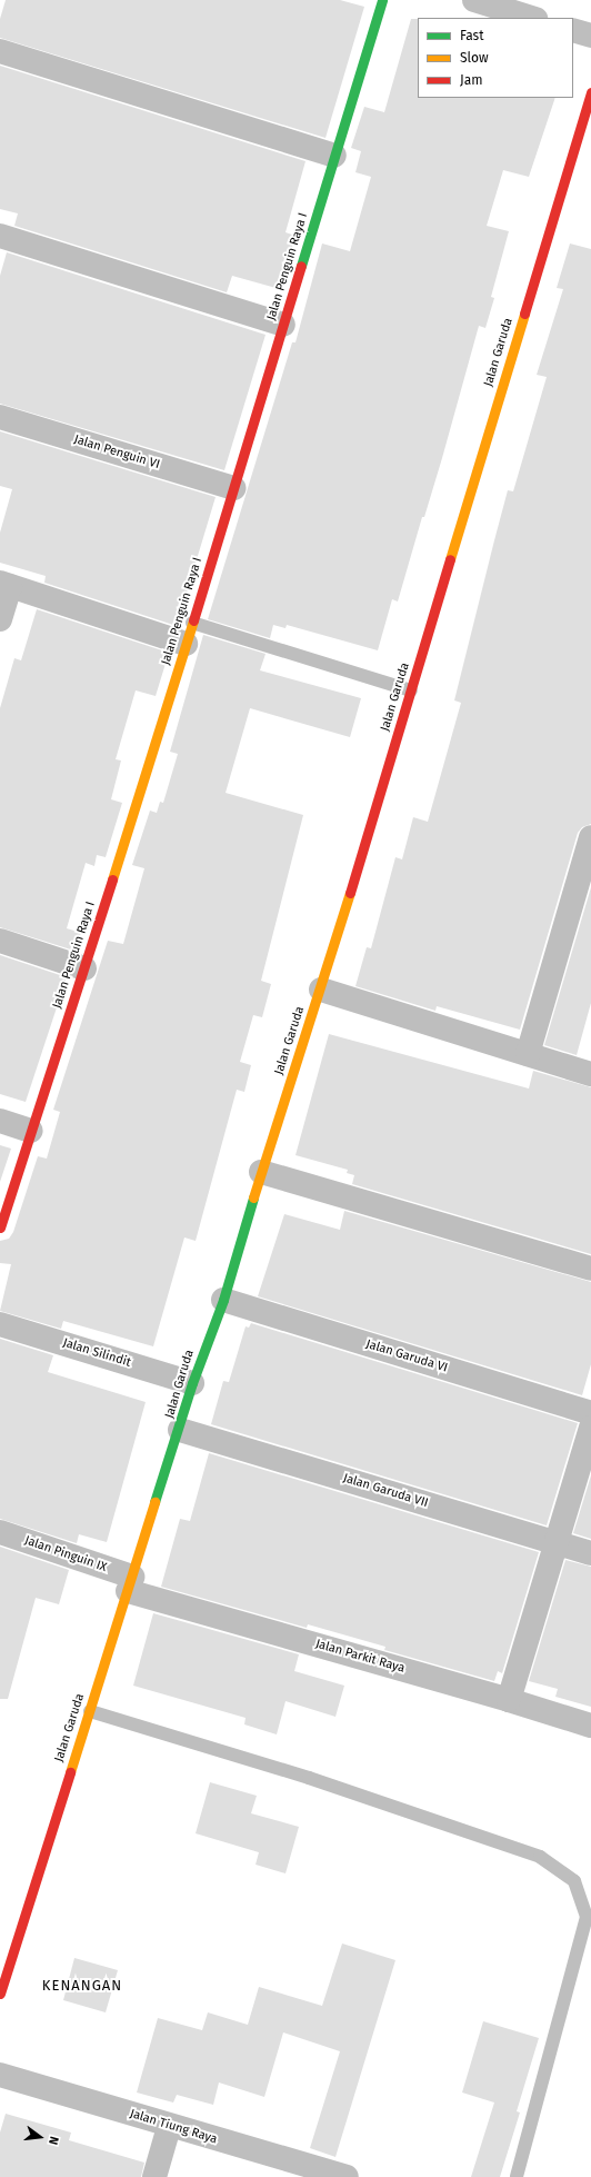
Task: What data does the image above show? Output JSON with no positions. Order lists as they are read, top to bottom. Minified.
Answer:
{"streets":{"street":["Jalan Penguin Raya I","Jalan Garuda","Jalan Penguin VI","Jalan Silindit","Jalan Garuda VI","Jalan Garuda VII","Jalan Pinguin IX","Jalan Parkit Raya","Jalan Tiung Raya"]},"crossings":[["Jalan Penguin Raya I","Jalan Penguin VI"],["Jalan Garuda","Jalan Silindit"],["Jalan Garuda","Jalan Garuda VI"],["Jalan Garuda","Jalan Garuda VII"],["Jalan Garuda","Jalan Pinguin IX"],["Jalan Garuda","Jalan Parkit Raya"],["Jalan Pinguin IX","Jalan Parkit Raya"]],"districts":["KENANGAN"],"legend":["Fast","Slow","Jam"],"north":"right"}
